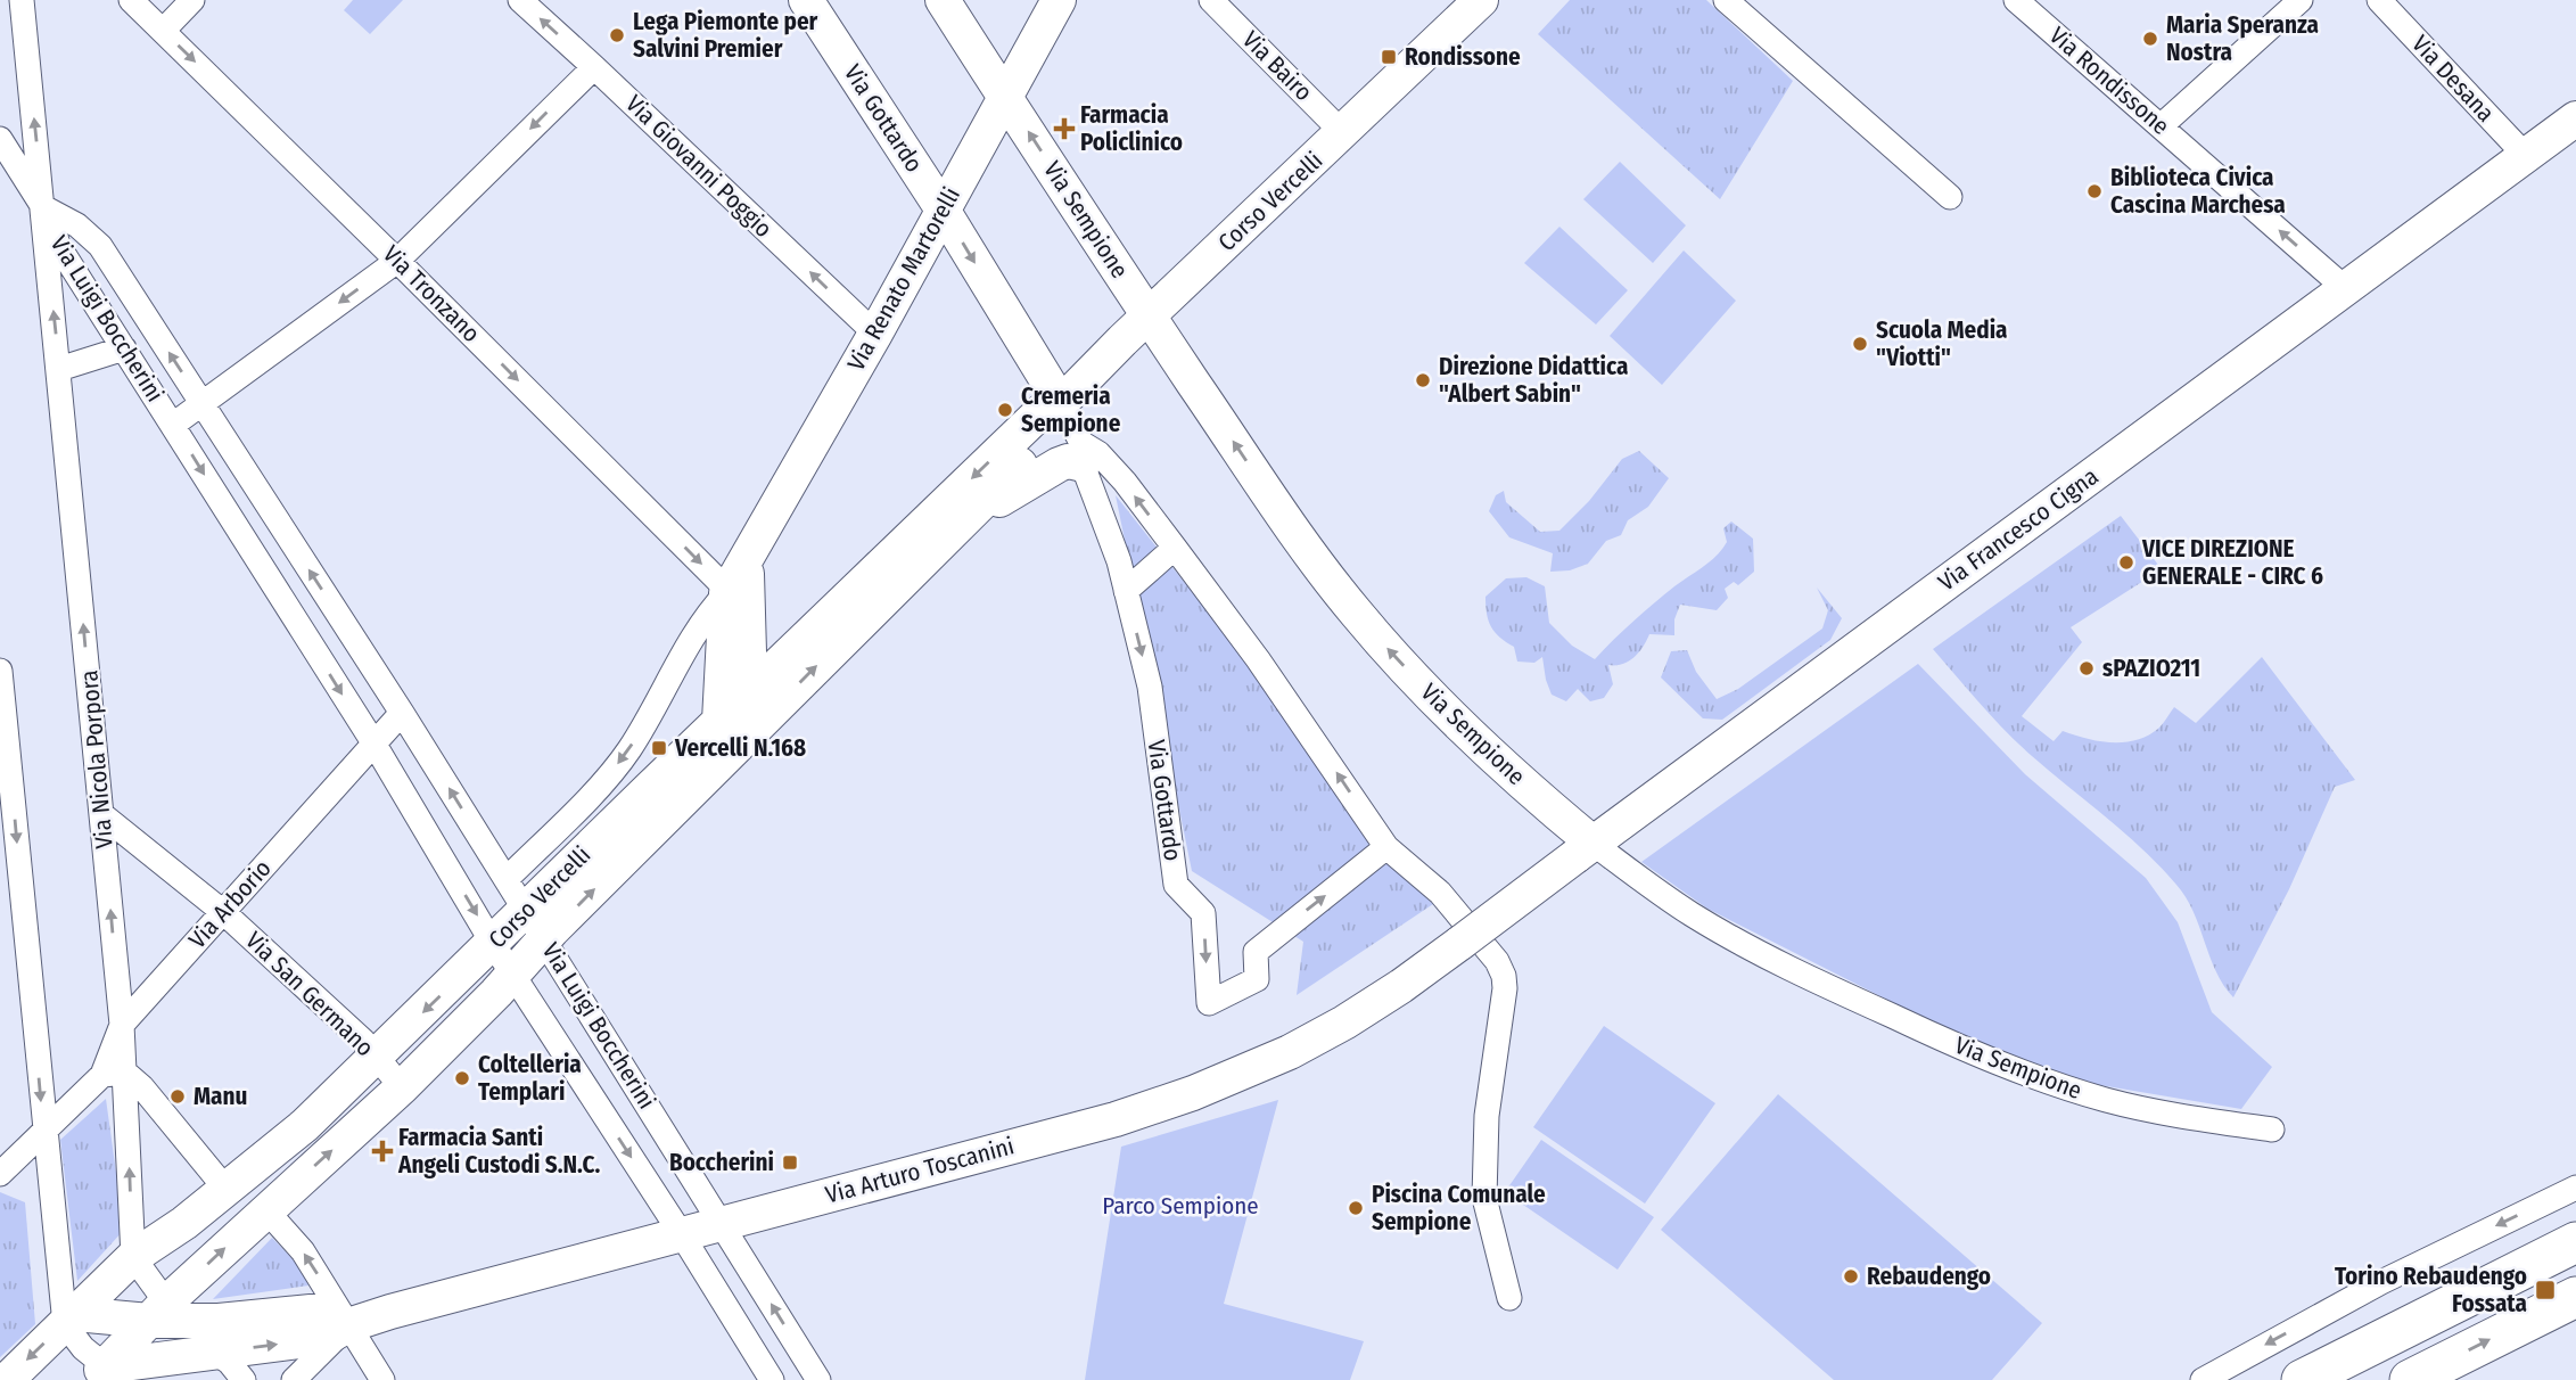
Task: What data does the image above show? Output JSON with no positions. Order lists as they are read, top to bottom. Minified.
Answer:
{"streets":{"street":["Via Bairo","Via Desana","Via Rondissone","Via Gottardo","Via Giovanni Poggio","Corso Vercelli","Via Sempione","Via Renato Martorelli","Via Tronzano","Via Luigi Boccherini","Via Francesco Cigna","Via Nicola Porpora","Via Arborio","Via San Germano","Via Arturo Toscanini"]},"crossings":[["Via Bairo","Corso Vercelli"],["Via Desana","Via Francesco Cigna"],["Via Rondissone","Via Francesco Cigna"],["Via Gottardo","Corso Vercelli"],["Via Gottardo","Via Renato Martorelli"],["Via Giovanni Poggio","Via Renato Martorelli"],["Corso Vercelli","Via Sempione"],["Corso Vercelli","Via Renato Martorelli"],["Corso Vercelli","Via Luigi Boccherini"],["Corso Vercelli","Via Nicola Porpora"],["Corso Vercelli","Via San Germano"],["Corso Vercelli","Via Arturo Toscanini"],["Via Sempione","Via Renato Martorelli"],["Via Sempione","Via Francesco Cigna"],["Via Renato Martorelli","Via Tronzano"],["Via Luigi Boccherini","Via Nicola Porpora"],["Via Luigi Boccherini","Via Arborio"],["Via Luigi Boccherini","Via Arturo Toscanini"],["Via Francesco Cigna","Via Arturo Toscanini"],["Via Nicola Porpora","Via Arborio"],["Via Nicola Porpora","Via San Germano"],["Via Arborio","Via San Germano"]],"one_way":["Via Rondissone","Via Giovanni Poggio","Via Sempione","Via Tronzano"],"parks":["Parco Sempione"],"places":{"other":["Lega Piemonte per Salvini Premier","Maria Speranza Nostra","Biblioteca Civica Cascina Marchesa","Scuola Media \"Viotti\"","Direzione Didattica \"Albert Sabin\"","Cremeria Sempione","VICE DIREZIONE GENERALE - CIRC 6","sPAZIO211","Coltelleria Templari","Manu","Piscina Comunale Sempione","Rebaudengo"],"transit":["Rondissone","Vercelli N.168","Boccherini","Torino Rebaudengo Fossata"],"health":["Farmacia Policlinico","Farmacia Santi Angeli Custodi S.N.C."]}}
